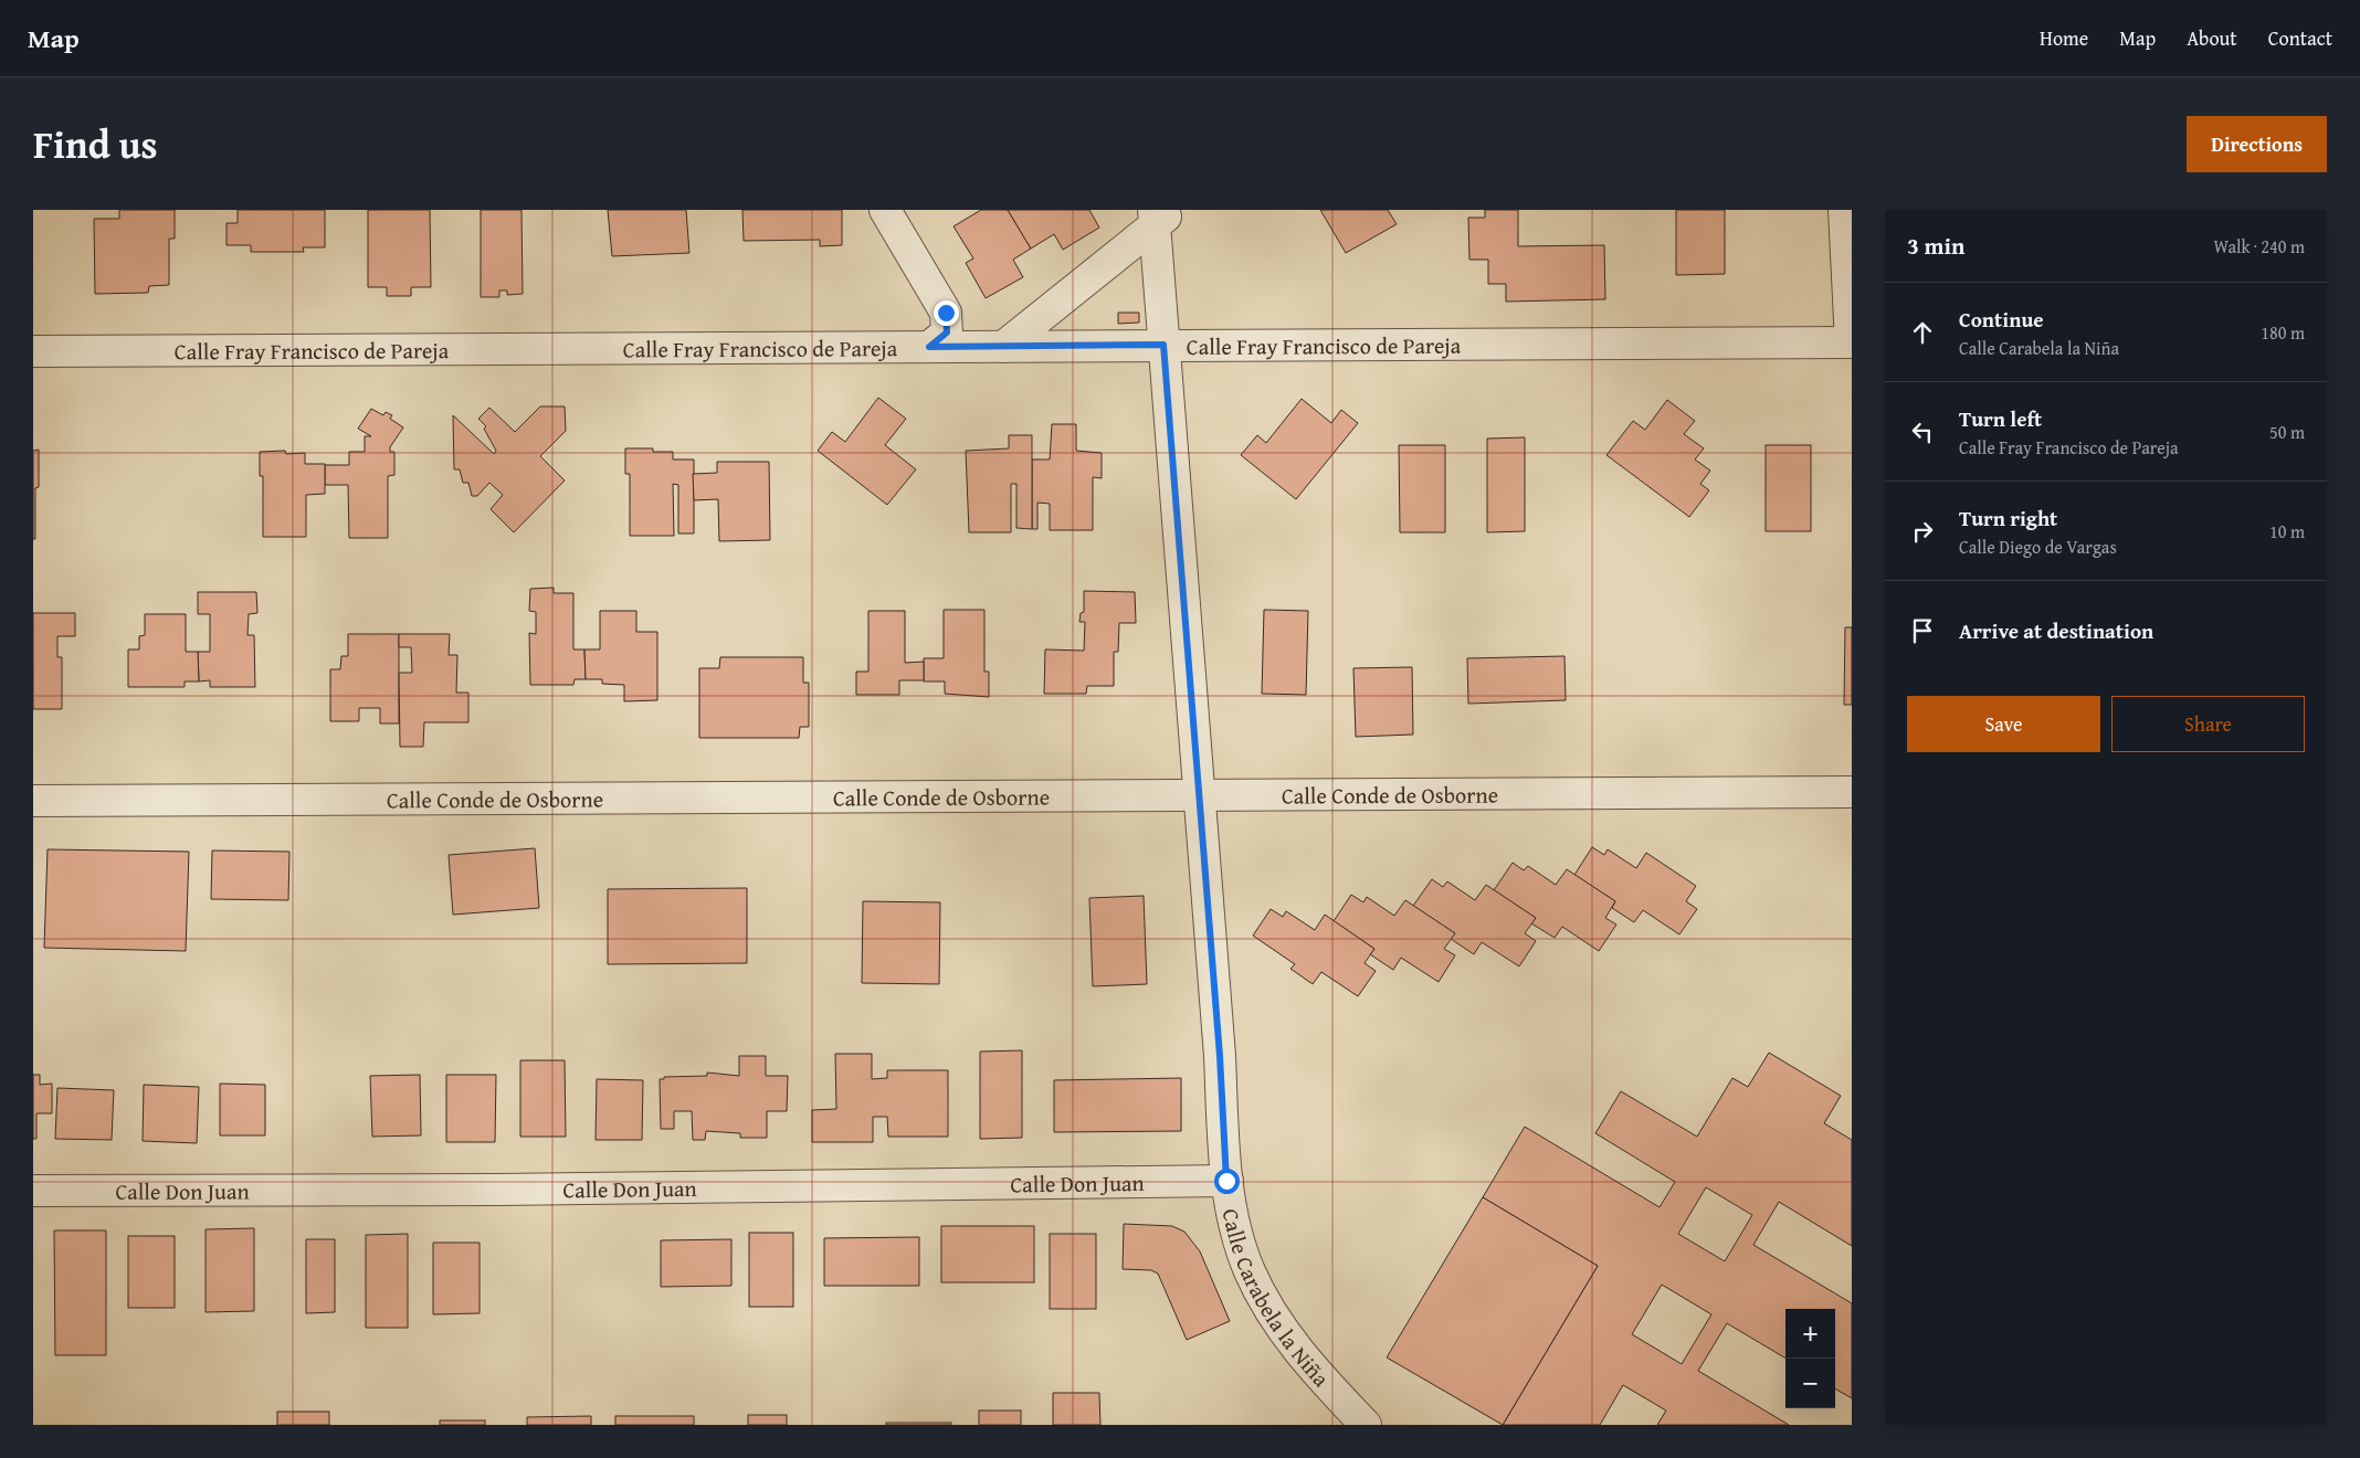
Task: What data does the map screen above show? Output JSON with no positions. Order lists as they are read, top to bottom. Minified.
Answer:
{"streets":{"street":["Calle Fray Francisco de Pareja","Calle Conde de Osborne","Calle Don Juan","Calle Carabela la Niña"]},"crossings":[["Calle Fray Francisco de Pareja","Calle Carabela la Niña"],["Calle Conde de Osborne","Calle Carabela la Niña"],["Calle Don Juan","Calle Carabela la Niña"]],"page":{"header":"Map","nav":["Home","Map","About","Contact"],"title":"Find us","buttons":["Directions",["Save","Share"]],"heading":["3 min","Walk · 240 m"],"list":[["Continue","Calle Carabela la Niña","180 m"],["Turn left","Calle Fray Francisco de Pareja","50 m"],["Turn right","Calle Diego de Vargas","10 m"],"Arrive at destination"],"map_buttons":["+","−"]}}
